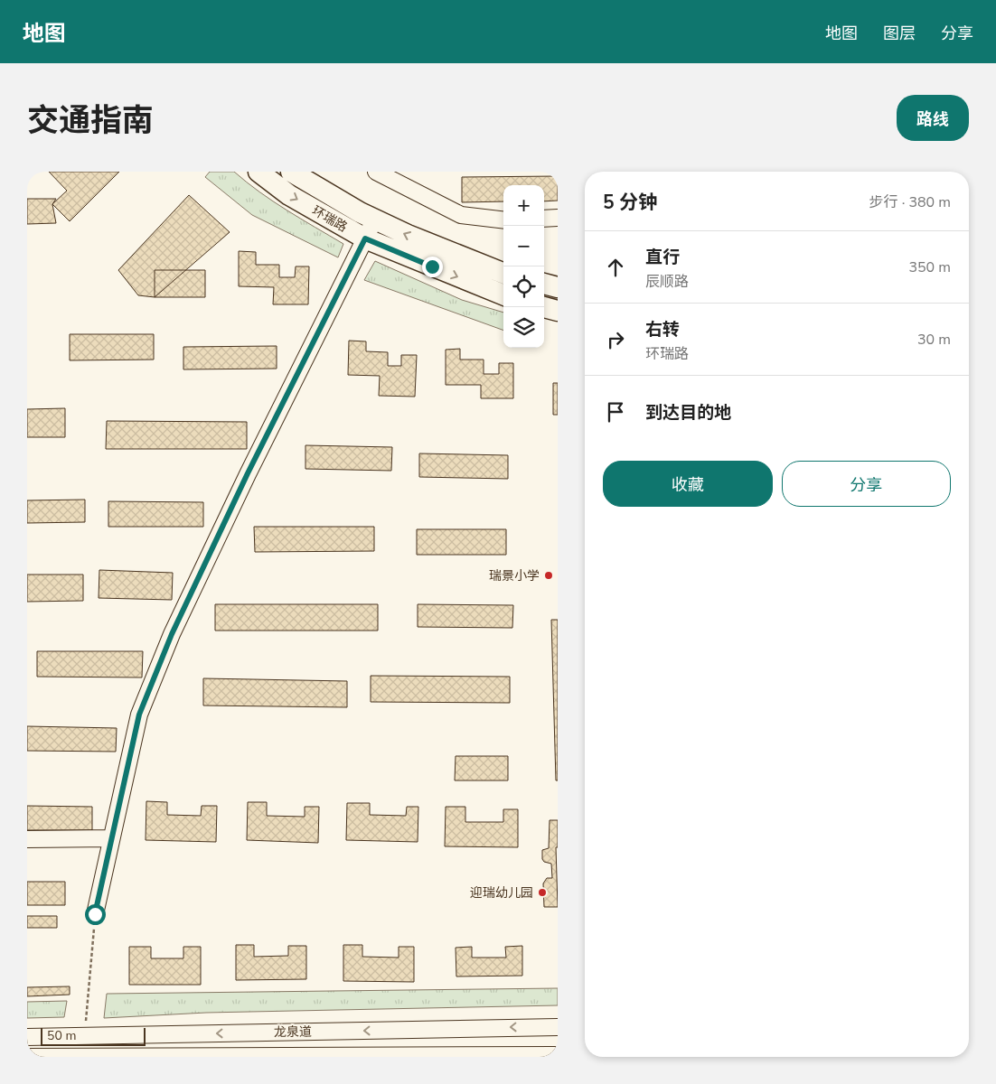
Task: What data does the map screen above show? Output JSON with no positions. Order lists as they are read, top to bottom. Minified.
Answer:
{"streets":{"main road":["环瑞路"],"street":["龙泉道"]},"places":["瑞景小学","迎瑞幼儿园"],"scale_bar":"50 m","page":{"header":"地图","nav":["地图","图层","分享"],"title":"交通指南","buttons":["路线",["收藏","分享"]],"heading":["5 分钟","步行 · 380 m"],"map_buttons":["+","−"],"list":[["直行","辰顺路","350 m"],["右转","环瑞路","30 m"],"到达目的地"],"scale":"50 m"}}
